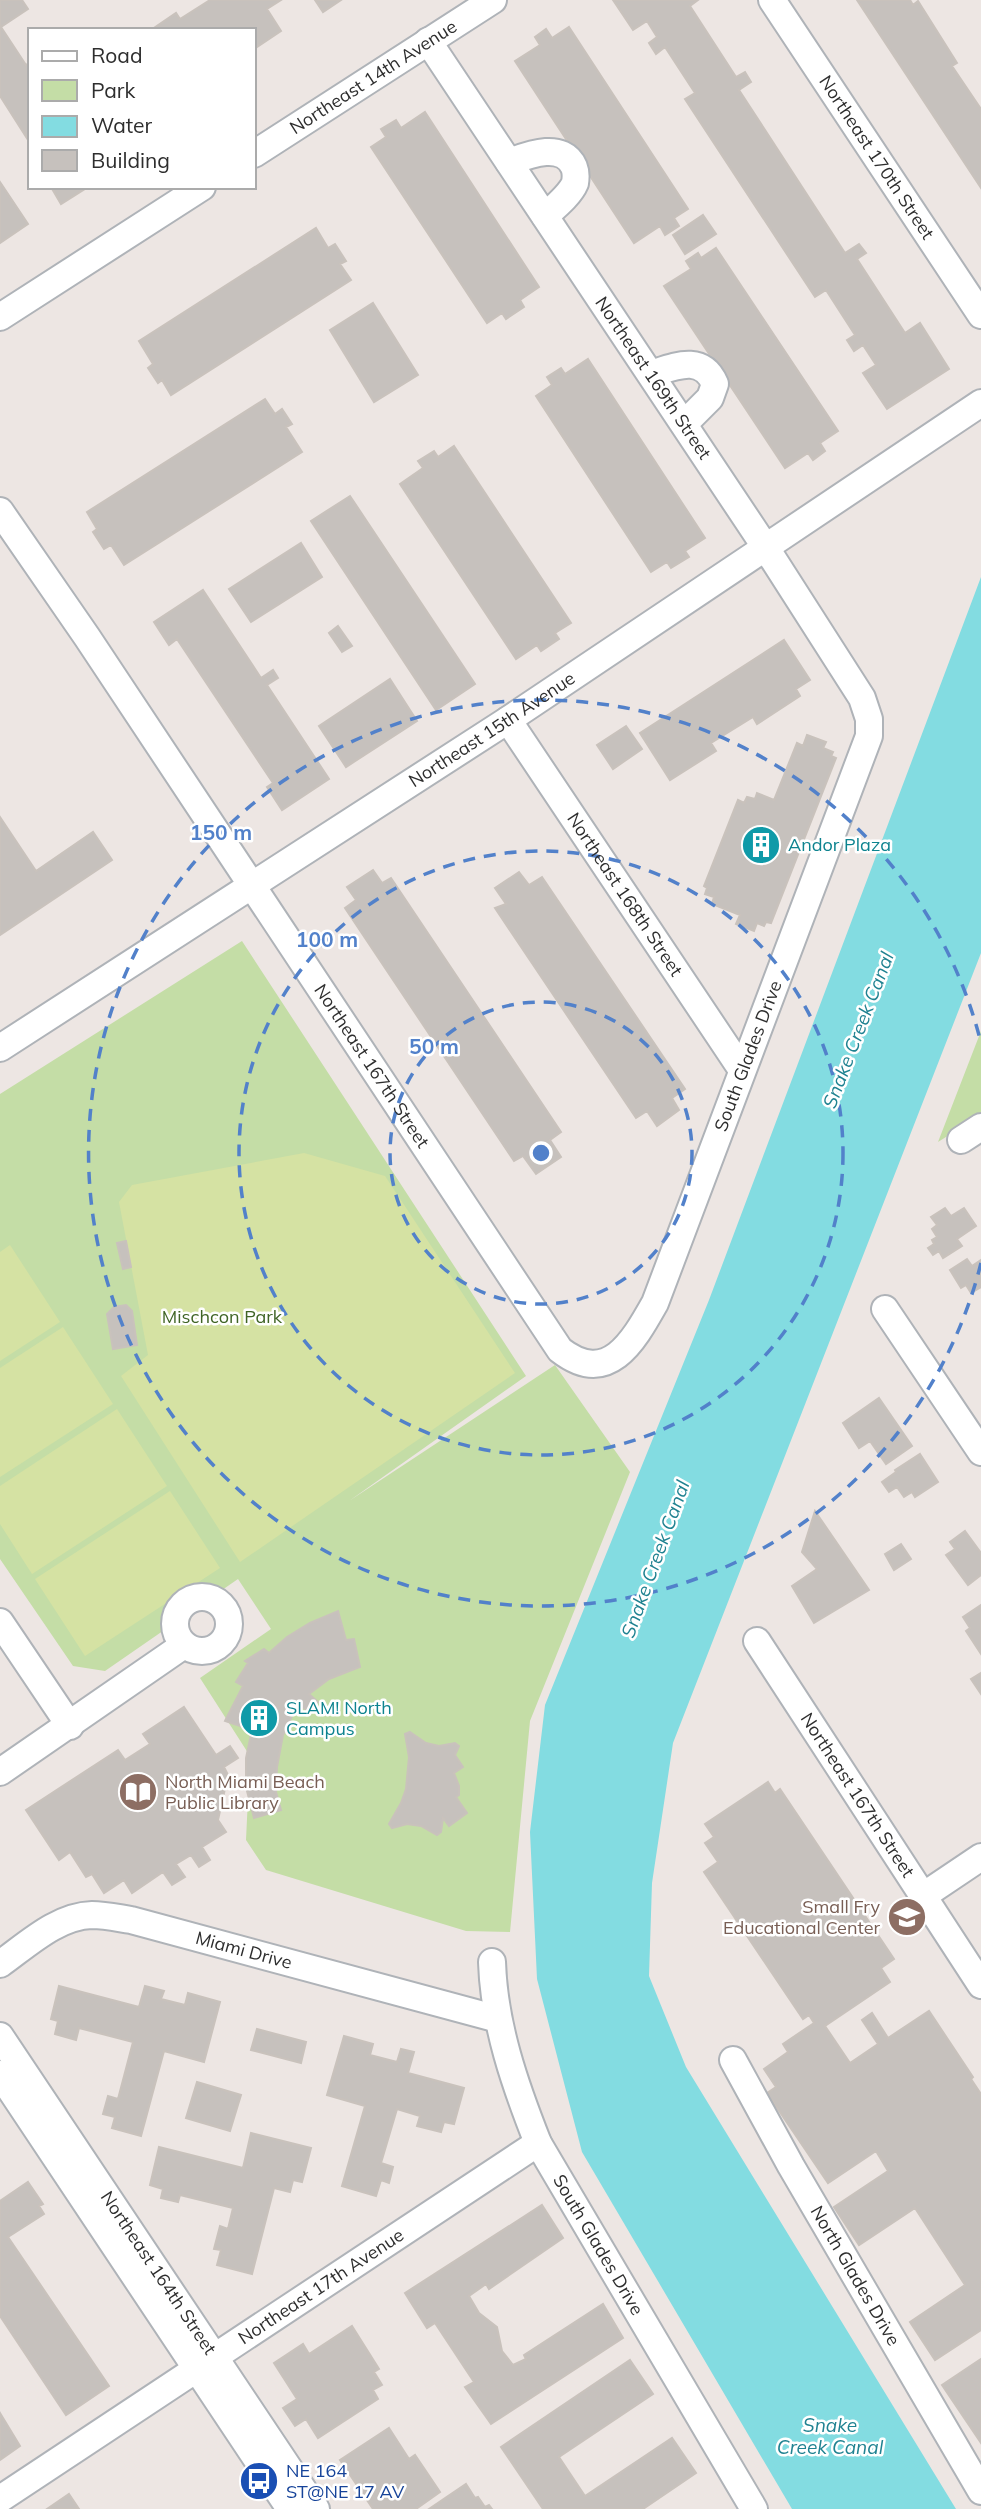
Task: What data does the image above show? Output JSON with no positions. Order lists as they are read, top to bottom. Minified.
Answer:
{"streets":{"street":["Northeast 14th Avenue","Northeast 170th Street","Northeast 169th Street","Northeast 15th Avenue","Northeast 168th Street","South Glades Drive","Northeast 167th Street","Miami Drive","Northeast 164th Street","North Glades Drive","Northeast 17th Avenue"]},"crossings":[["Northeast 14th Avenue","Northeast 169th Street"],["Northeast 169th Street","Northeast 15th Avenue"],["Northeast 169th Street","South Glades Drive"],["Northeast 15th Avenue","Northeast 168th Street"],["Northeast 15th Avenue","Northeast 167th Street"],["Northeast 168th Street","South Glades Drive"],["South Glades Drive","Northeast 167th Street"],["South Glades Drive","Miami Drive"],["South Glades Drive","Northeast 17th Avenue"],["Northeast 164th Street","Northeast 17th Avenue"]],"water":["Snake Creek Canal"],"parks":["Mischcon Park"],"places":{"building":["Andor Plaza","SLAM! North Campus"],"library":["North Miami Beach Public Library"],"school or university":["Small Fry Educational Center"],"bus stop":["NE 164 ST@NE 17 AV"]},"legend":["Road","Park","Water","Building"],"rings":["150 m","100 m","50 m"]}
